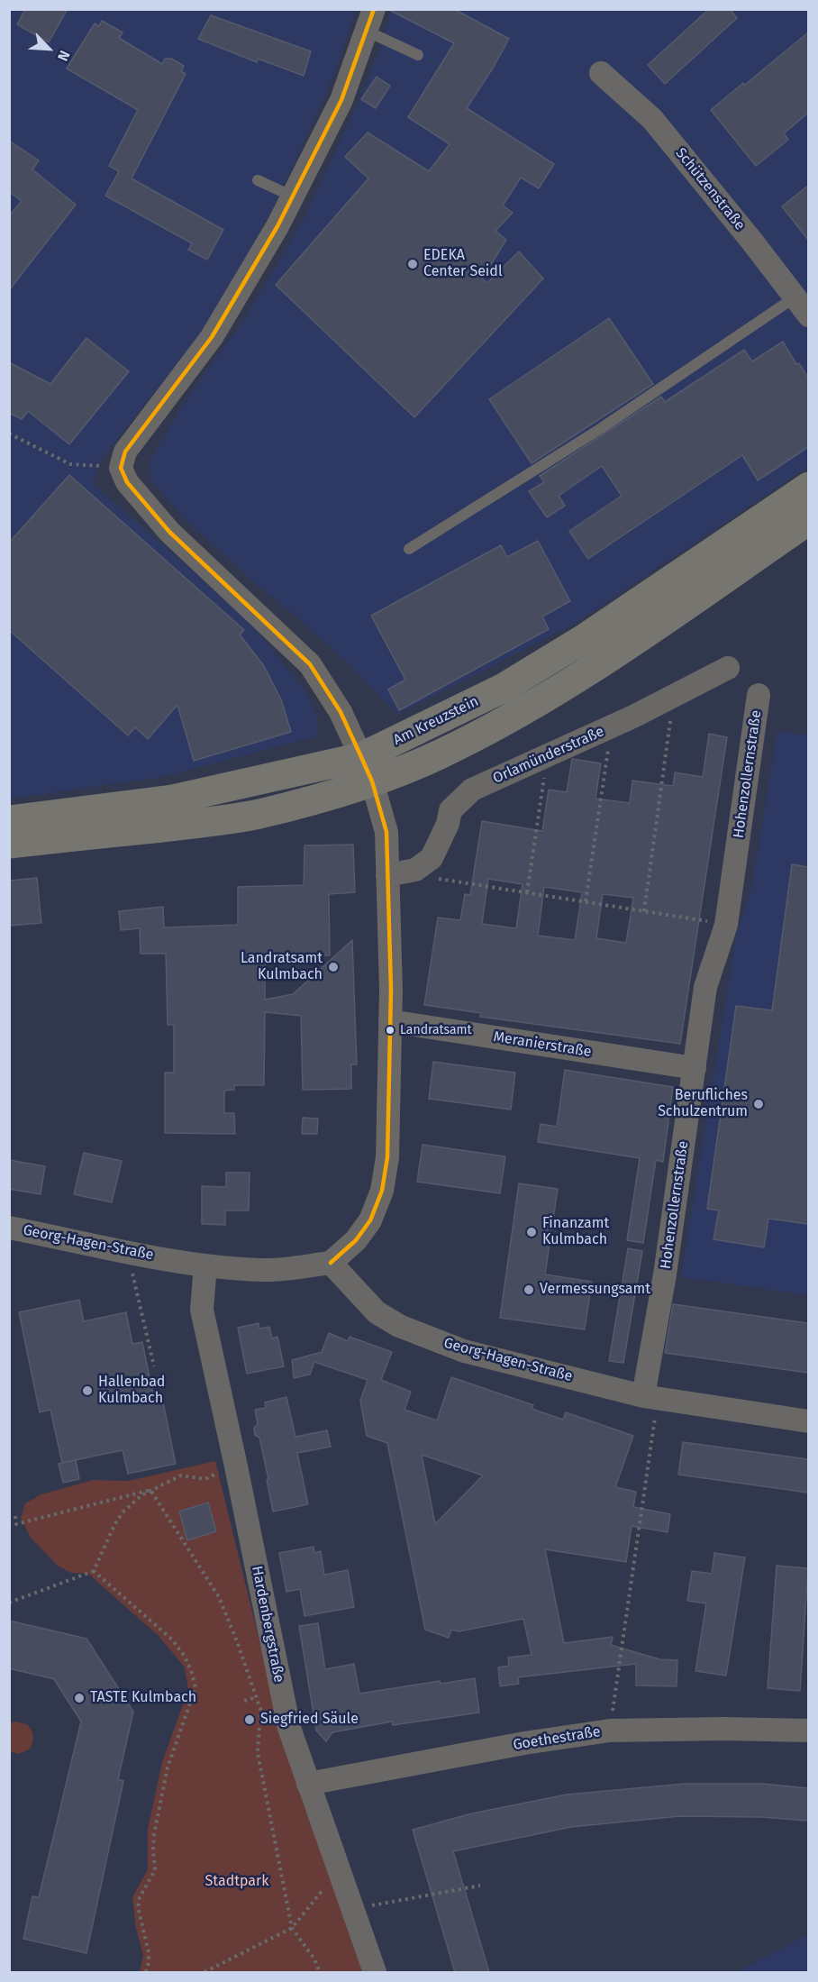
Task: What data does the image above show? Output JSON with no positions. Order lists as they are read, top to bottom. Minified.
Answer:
{"streets":{"main road":["Am Kreuzstein"],"street":["Schützenstraße","Orlamünderstraße","Hohenzollernstraße","Meranierstraße","Georg-Hagen-Straße","Hardenbergstraße","Goethestraße"]},"crossings":[["Hohenzollernstraße","Meranierstraße"],["Hohenzollernstraße","Georg-Hagen-Straße"],["Georg-Hagen-Straße","Hardenbergstraße"],["Hardenbergstraße","Goethestraße"]],"parks":["Stadtpark"],"places":["EDEKA Center Seidl","Landratsamt Kulmbach","Landratsamt","Berufliches Schulzentrum","Finanzamt Kulmbach","Vermessungsamt","Hallenbad Kulmbach","TASTE Kulmbach","Siegfried Säule"],"north":"bottom right"}
